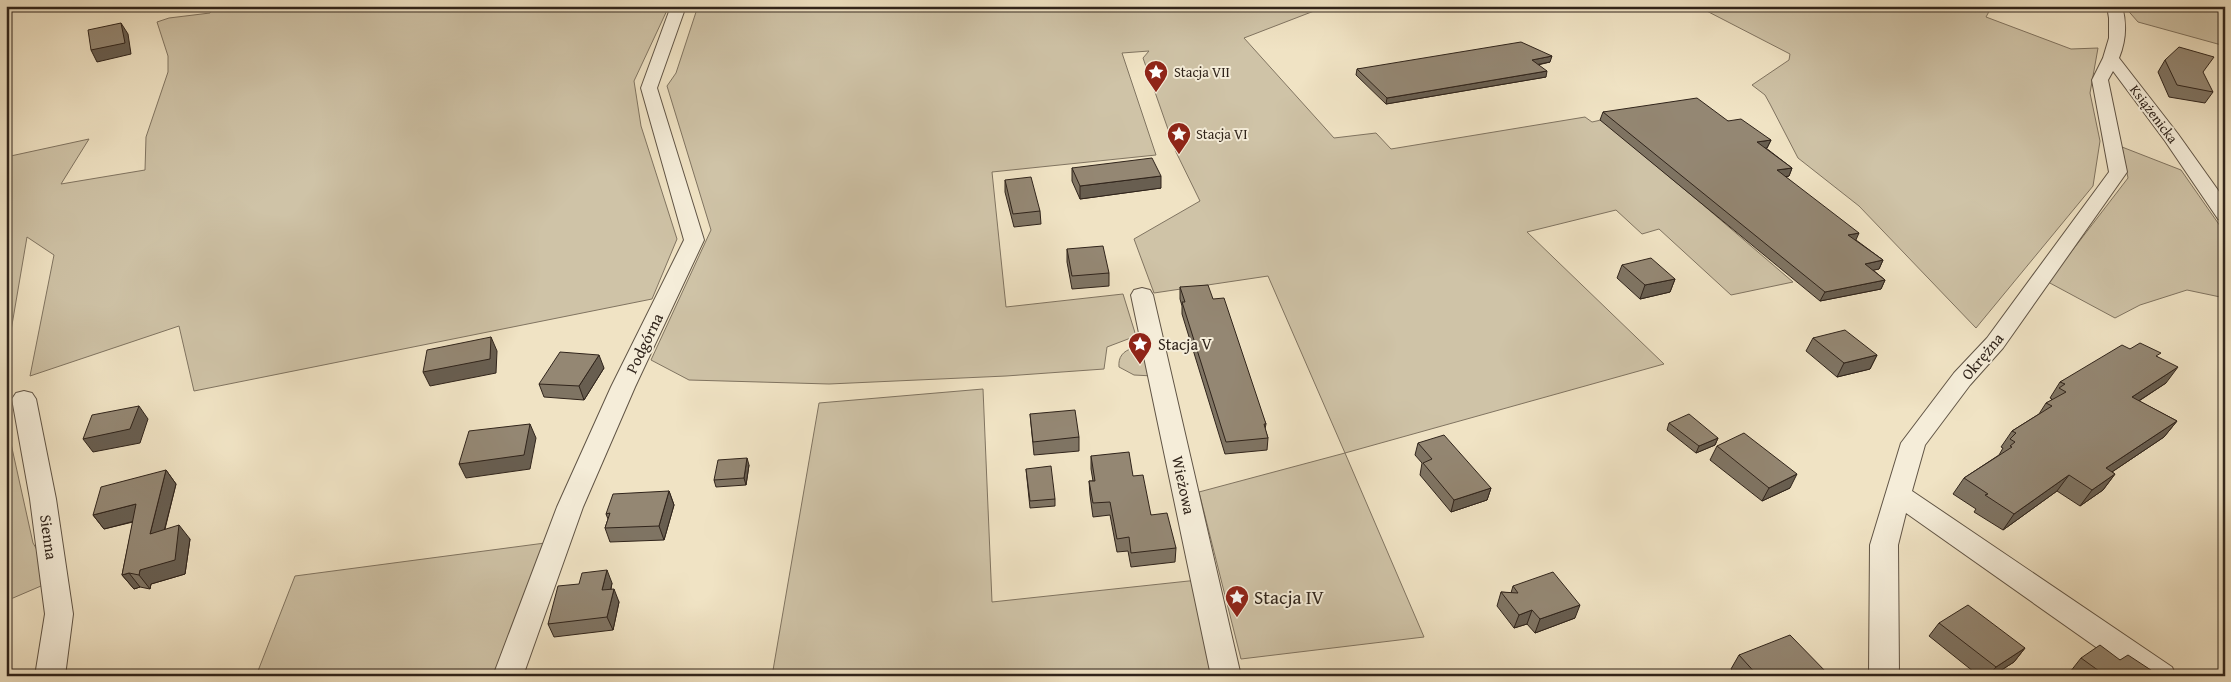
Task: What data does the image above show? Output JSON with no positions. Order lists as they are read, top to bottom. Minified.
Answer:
{"streets":{"street":["Książenicka","Podgórna","Okrężna","Wieżowa","Sienna"]},"crossings":[["Książenicka","Okrężna"]],"places":{"place":["Stacja VII","Stacja VI","Stacja V","Stacja IV"]}}
